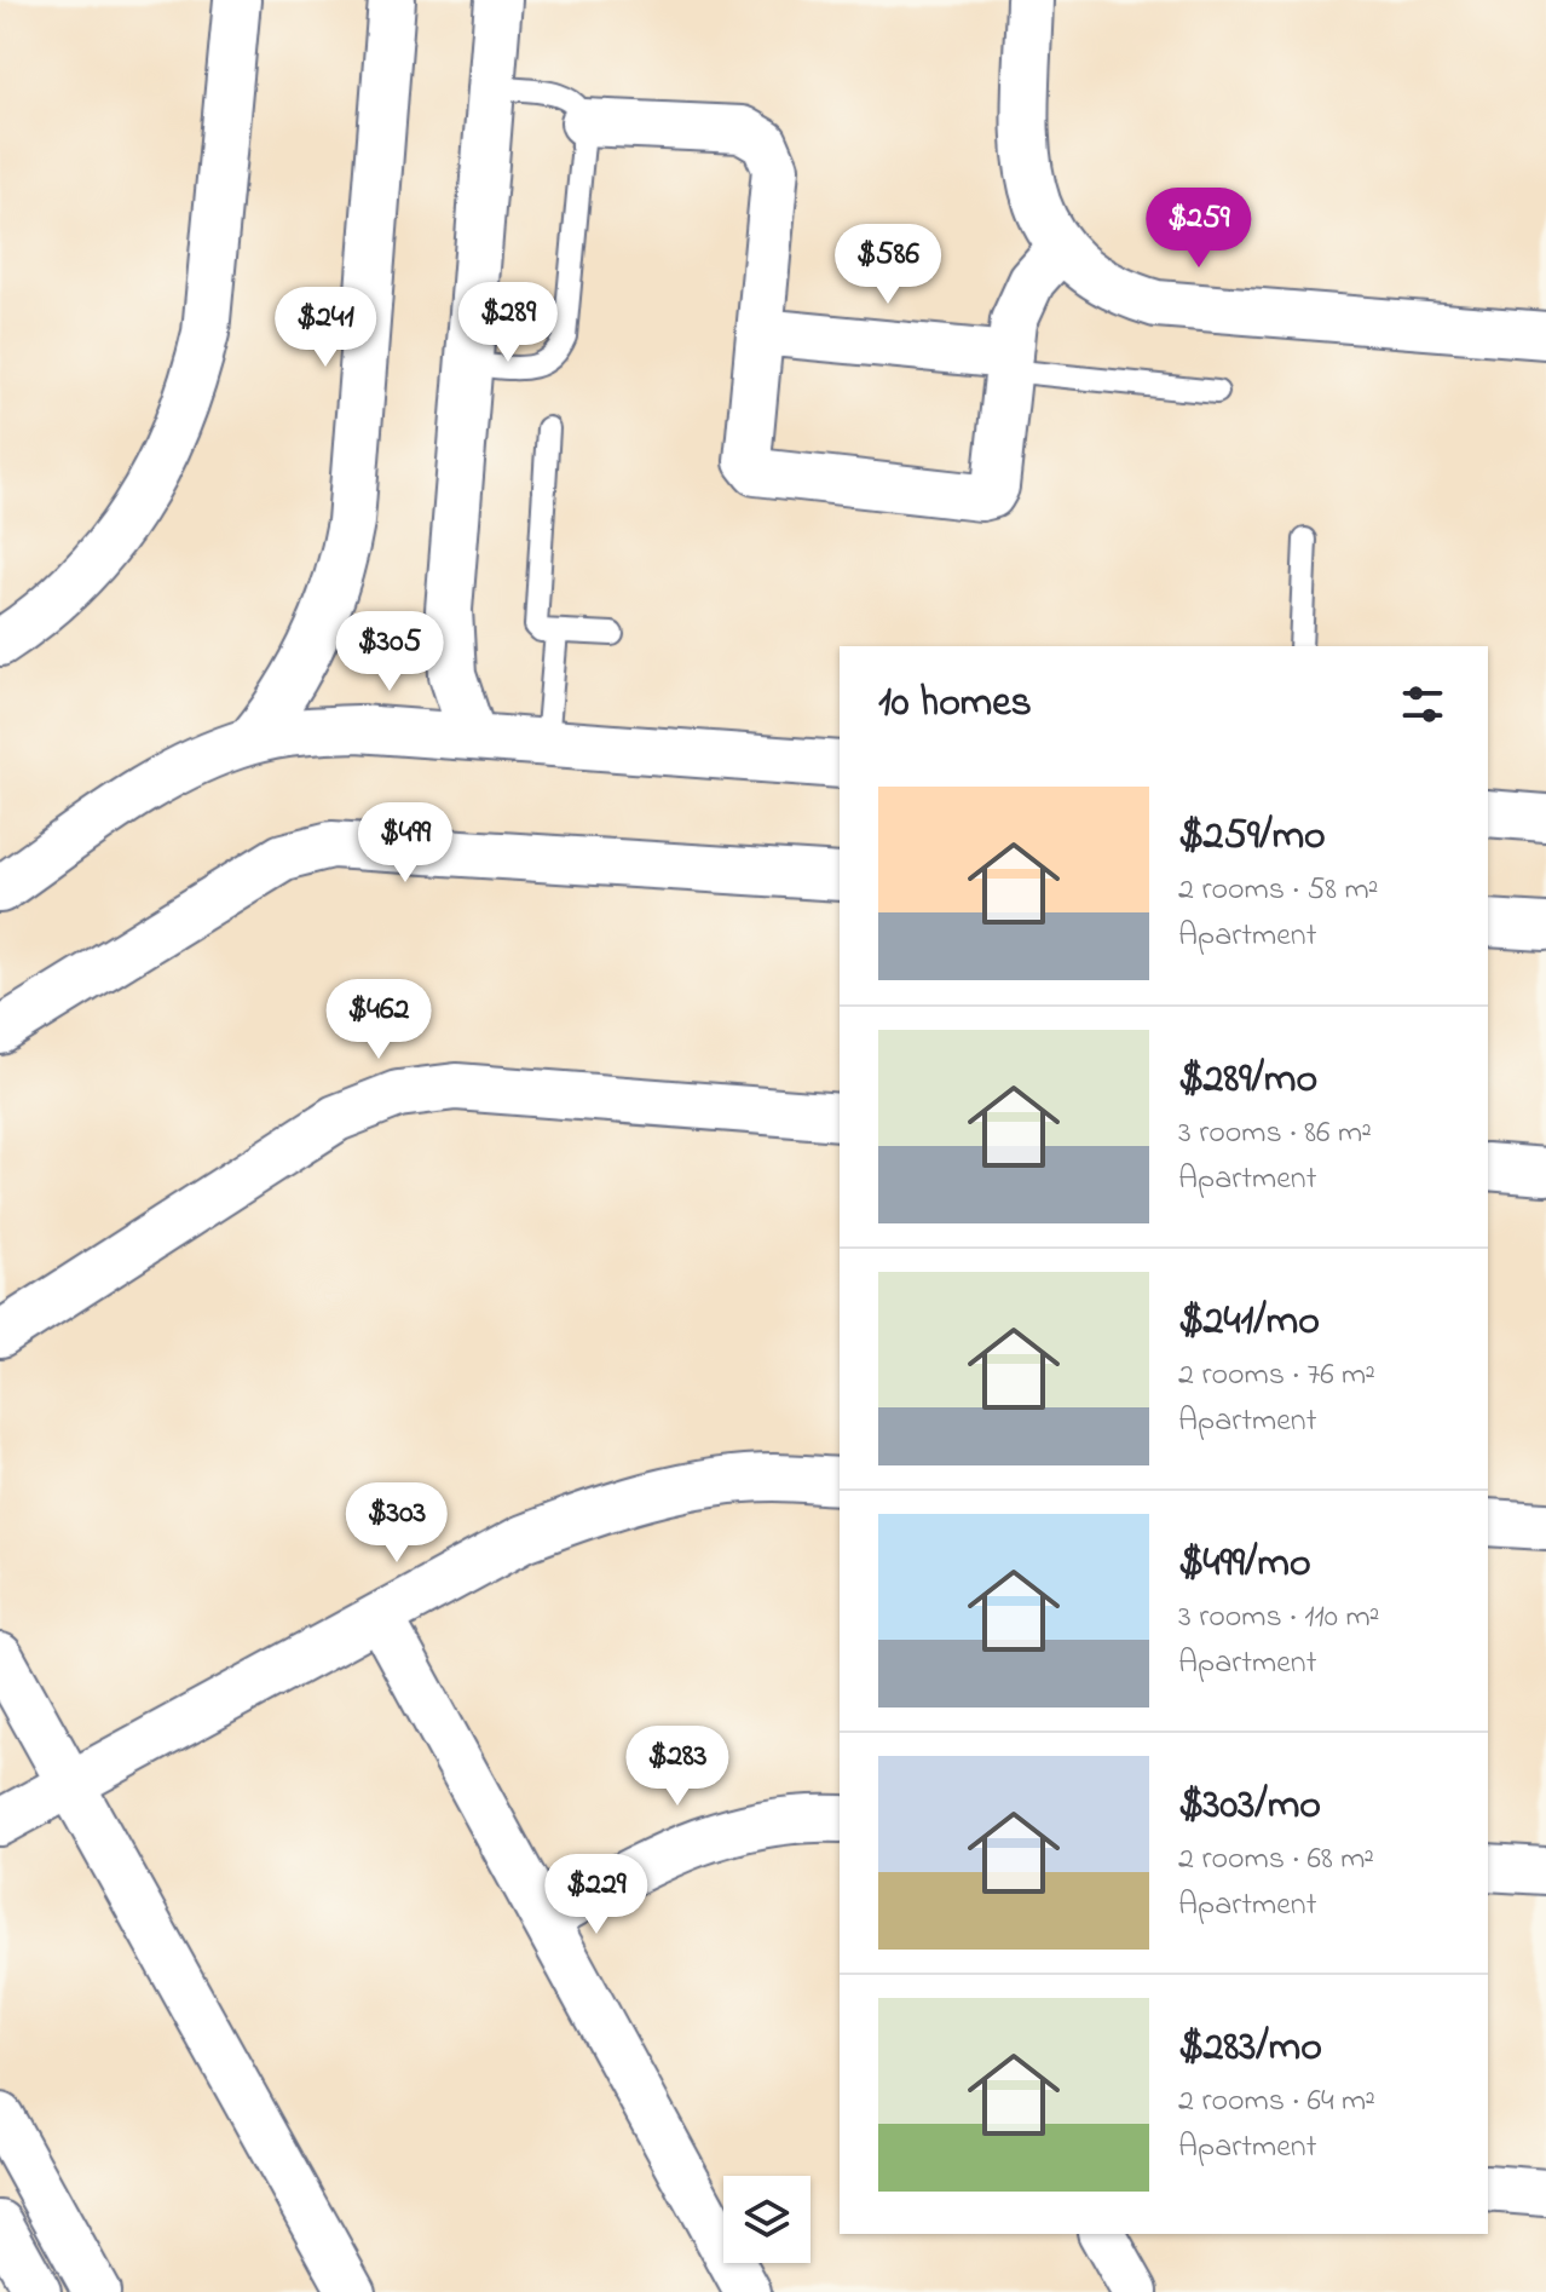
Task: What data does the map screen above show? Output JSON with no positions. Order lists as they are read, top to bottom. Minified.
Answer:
{"page":{"price":["$259","$586","$289","$241","$305","$499","$462","$303","$283","$229"],"heading":"10 homes","list":[{"name":"$259/mo","note":"2 rooms · 58 m² · Apartment"},{"name":"$289/mo","note":"3 rooms · 86 m² · Apartment"},{"name":"$241/mo","note":"2 rooms · 76 m² · Apartment"},{"name":"$499/mo","note":"3 rooms · 110 m² · Apartment"},{"name":"$303/mo","note":"2 rooms · 68 m² · Apartment"},{"name":"$283/mo","note":"2 rooms · 64 m² · Apartment"}]}}
